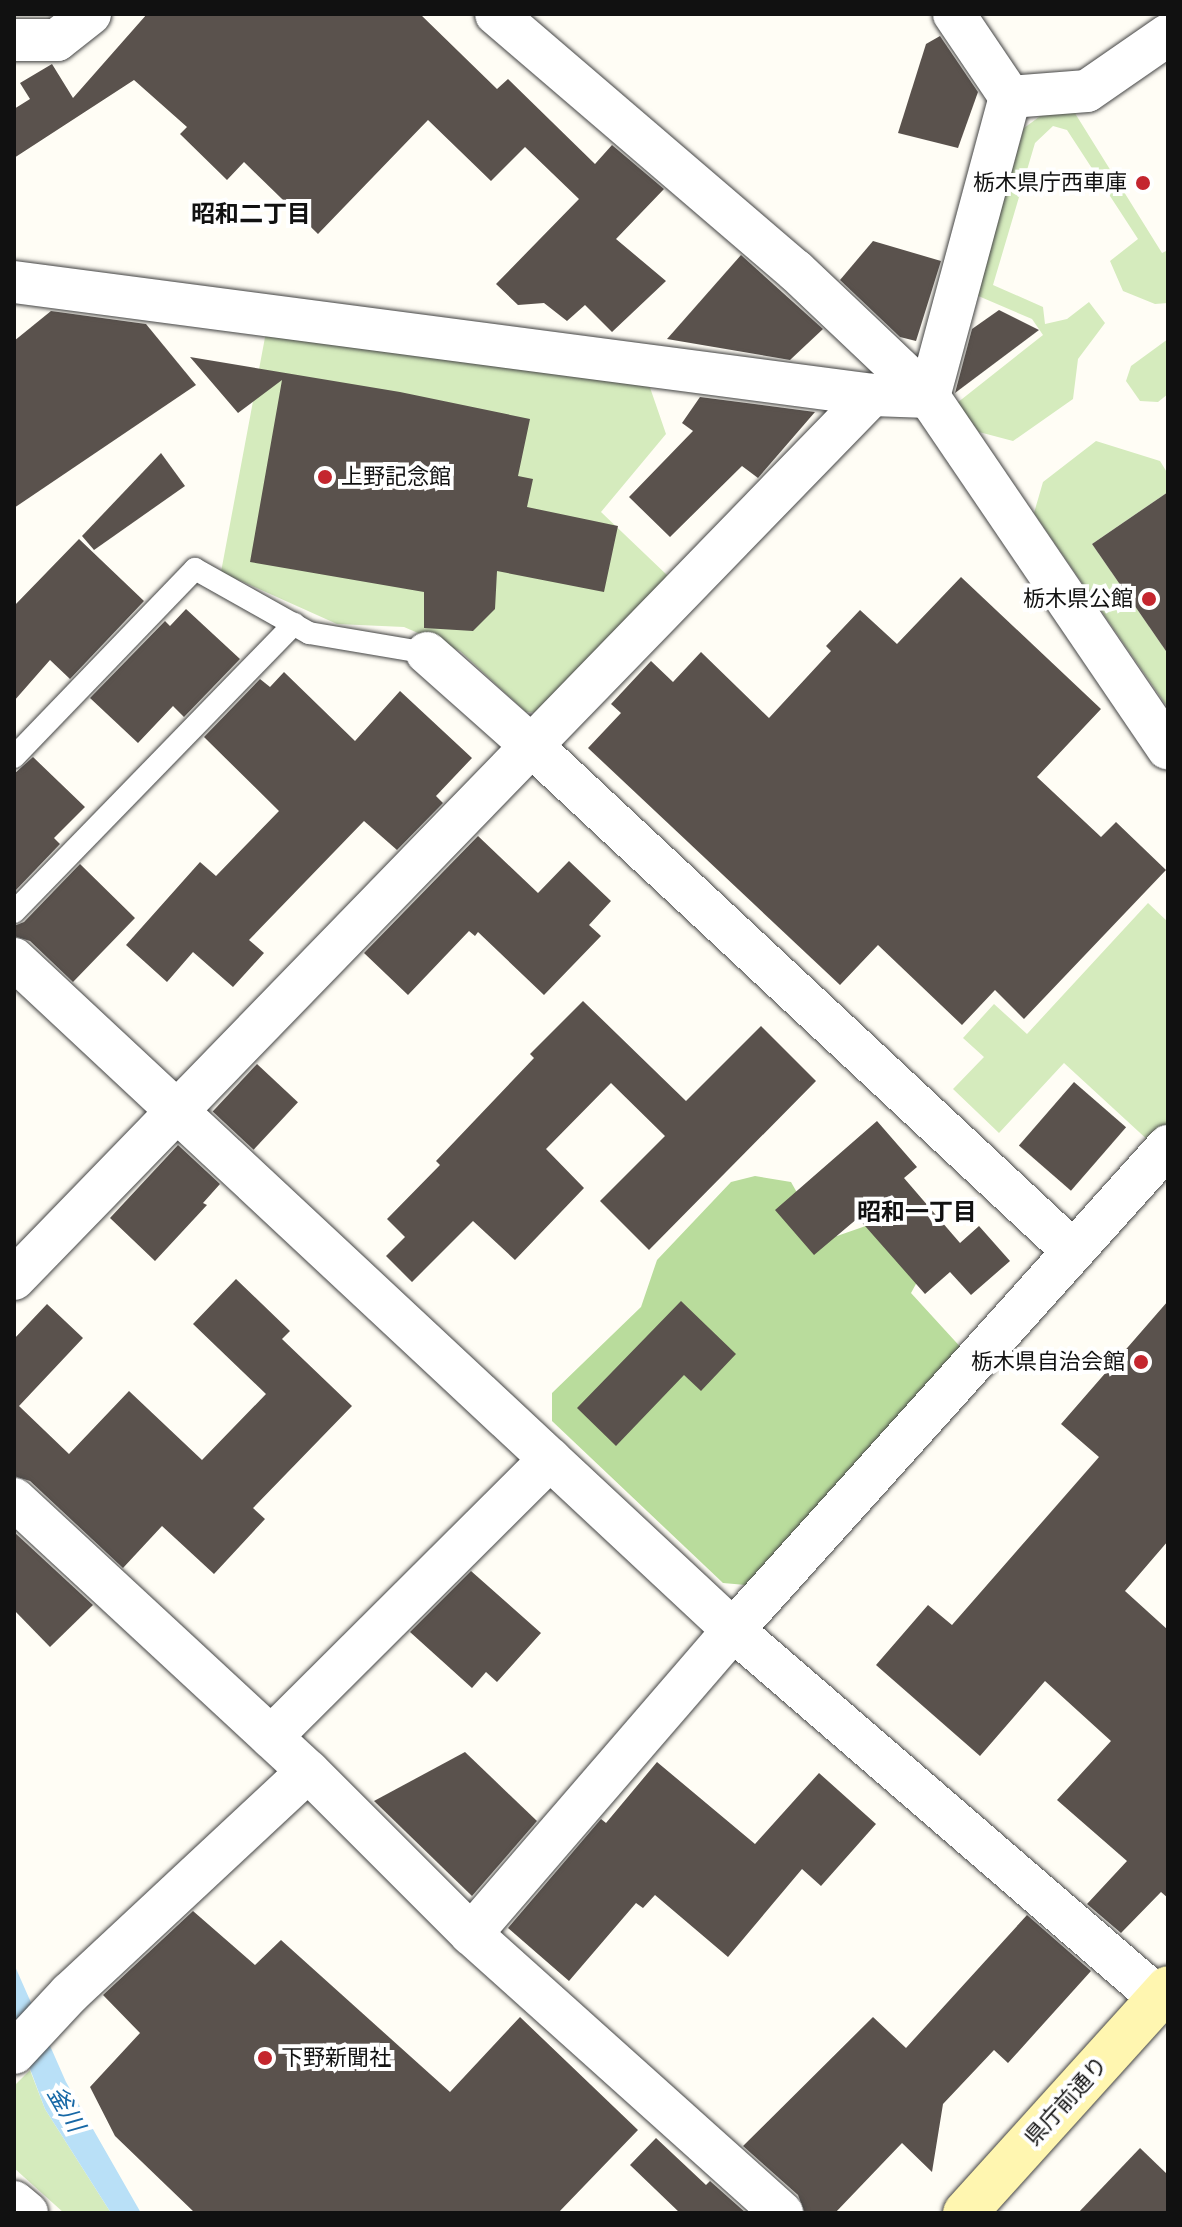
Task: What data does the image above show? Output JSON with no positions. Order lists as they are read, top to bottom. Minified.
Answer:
{"streets":{"street":["県庁前通り"]},"districts":["昭和二丁目","昭和一丁目"],"water":["釜川"],"places":["栃木県庁西車庫","上野記念館","栃木県公館","栃木県自治会館","下野新聞社"]}
